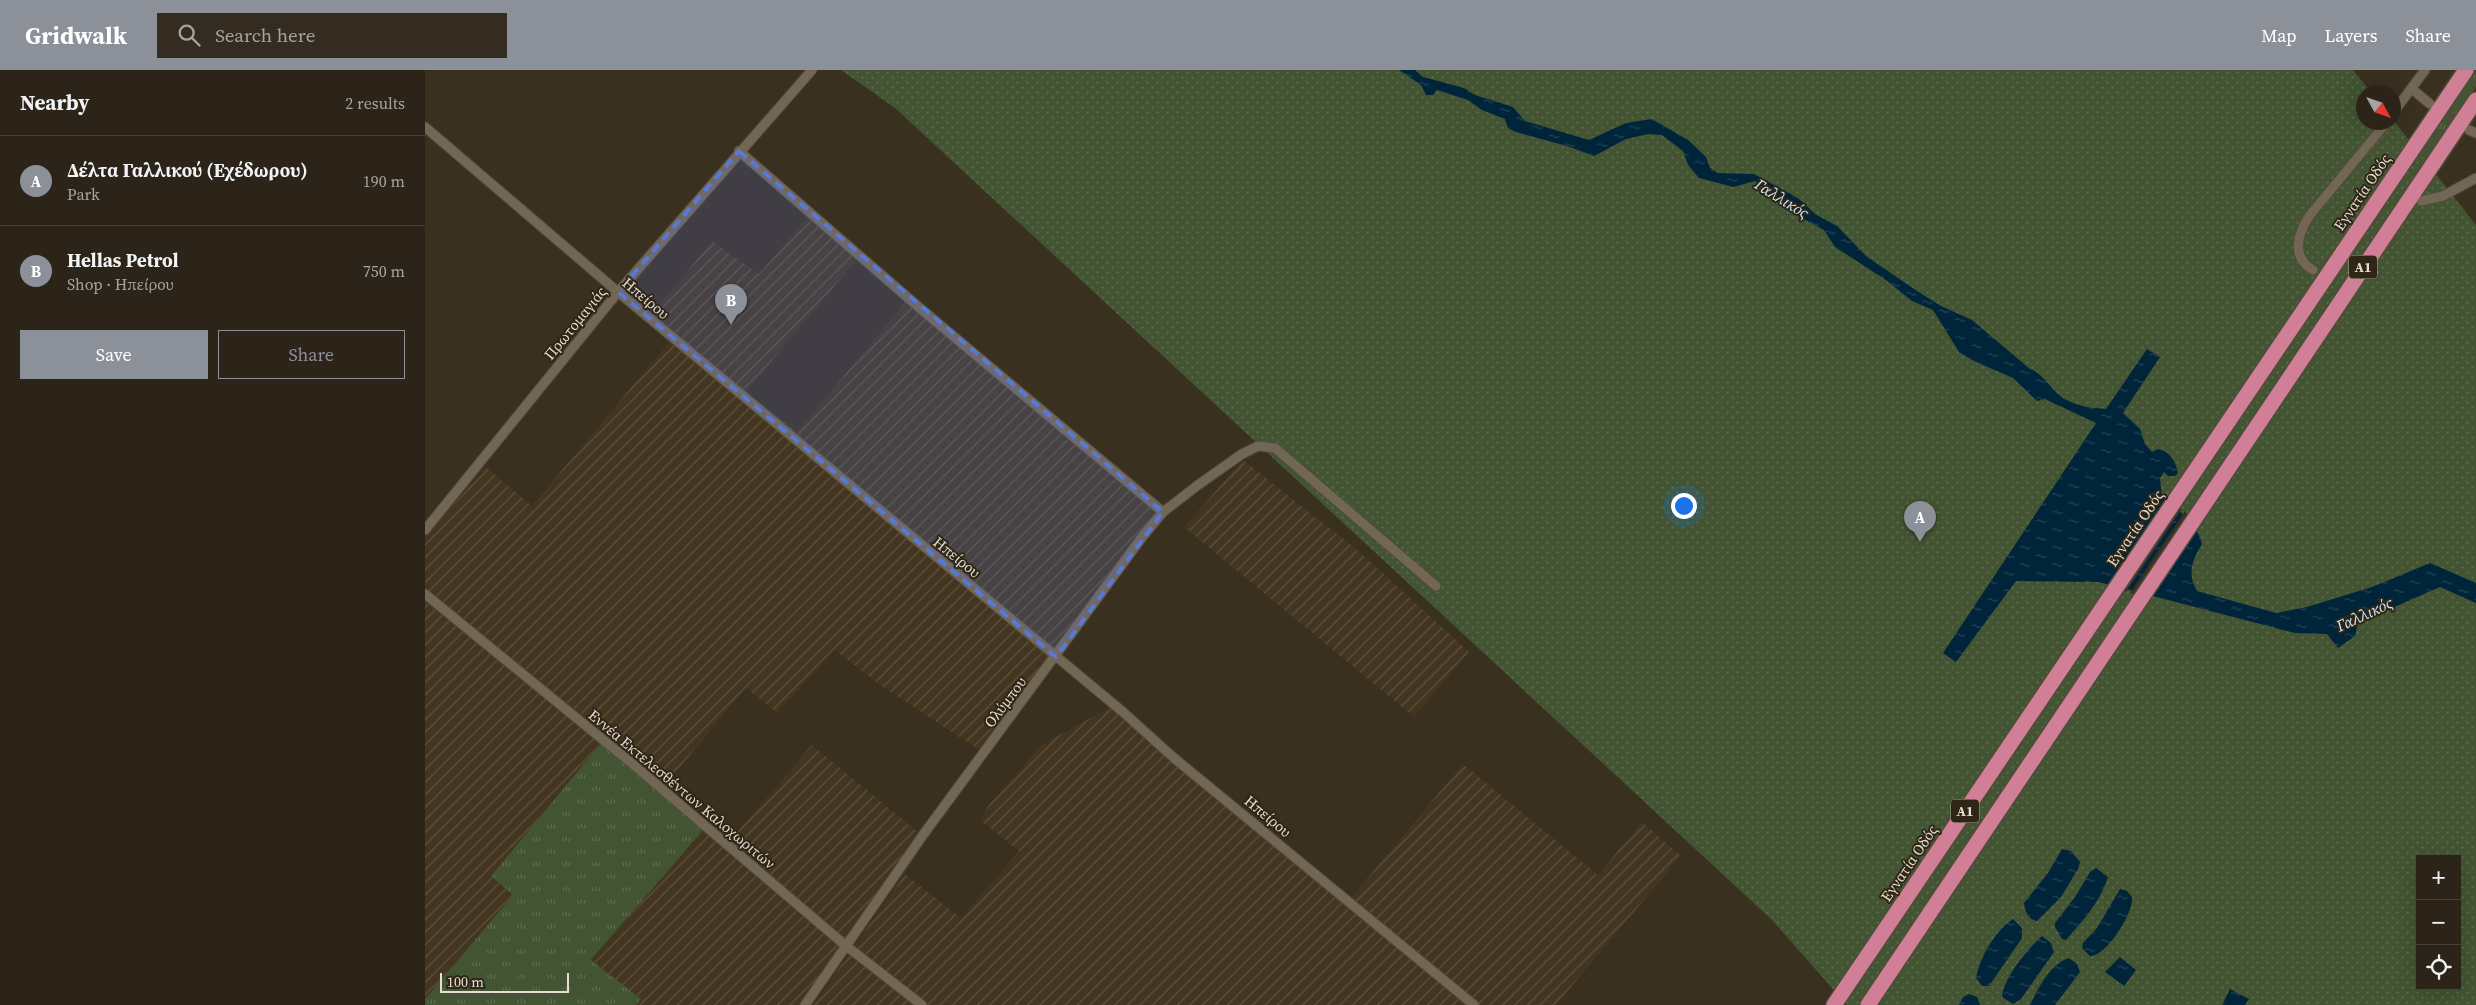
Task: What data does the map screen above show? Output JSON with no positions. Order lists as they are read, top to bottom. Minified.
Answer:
{"streets":{"highway":["Εγνατία Οδός","Α1"],"street":["Ηπείρου","Πρωτομαγιάς","Ολύμπου","Εννέα Εκτελεσθέντων Καλοχωριτών"]},"crossings":[["Ηπείρου","Πρωτομαγιάς"],["Ηπείρου","Ολύμπου"],["Ολύμπου","Εννέα Εκτελεσθέντων Καλοχωριτών"]],"water":["Γαλλικός"],"scale_bar":"100 m","north":"bottom right","page":{"header":"Gridwalk","search":"Search here","nav":["Map","Layers","Share"],"heading":["Nearby","2 results"],"list":[{"mark":"A","name":"Δέλτα Γαλλικού (Εχέδωρου)","note":"Park","value":"190 m"},{"mark":"B","name":"Hellas Petrol","note":"Shop · Ηπείρου","value":"750 m"}],"pins":["B","A"],"buttons":["Save","Share"],"map_buttons":["+","−"],"scale":"100 m"}}
